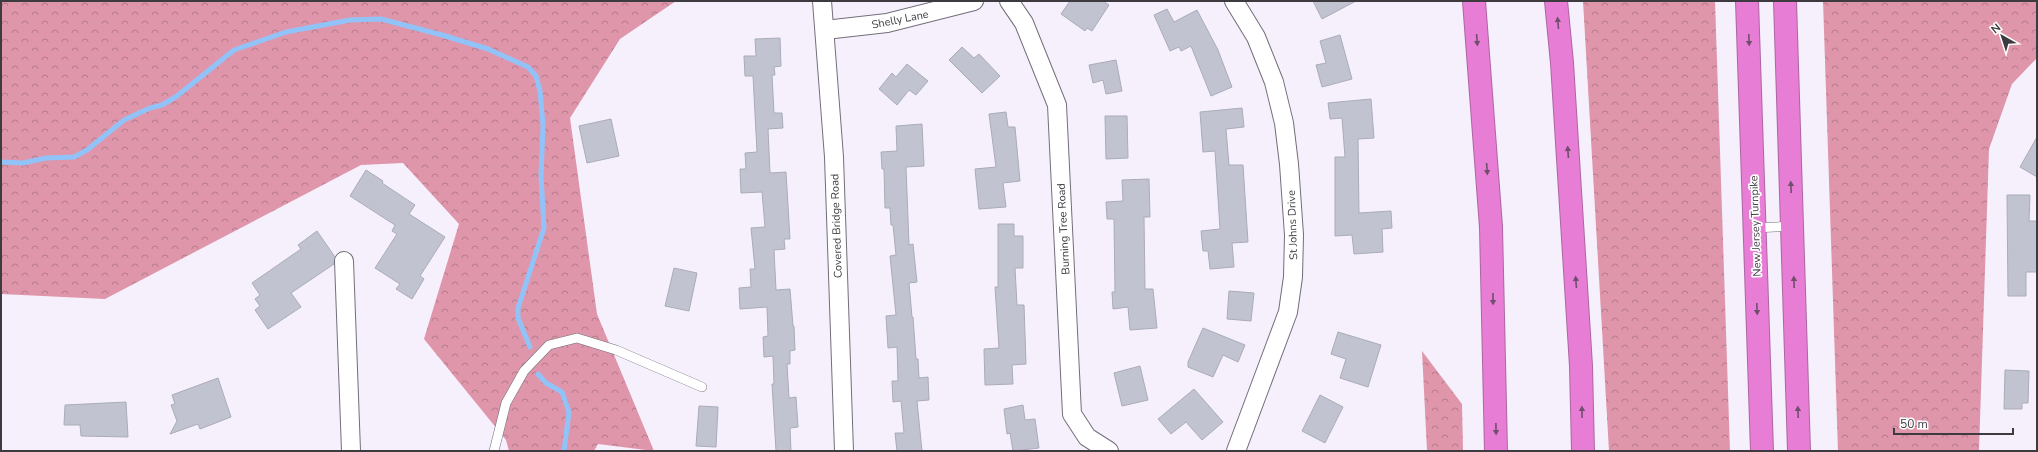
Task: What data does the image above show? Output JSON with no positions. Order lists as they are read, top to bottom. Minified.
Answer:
{"streets":{"highway":["New Jersey Turnpike"],"street":["Shelly Lane","St Johns Drive","Covered Bridge Road","Burning Tree Road"]},"crossings":[["Shelly Lane","Covered Bridge Road"]],"scale_bar":"50 m","north":"top left"}
